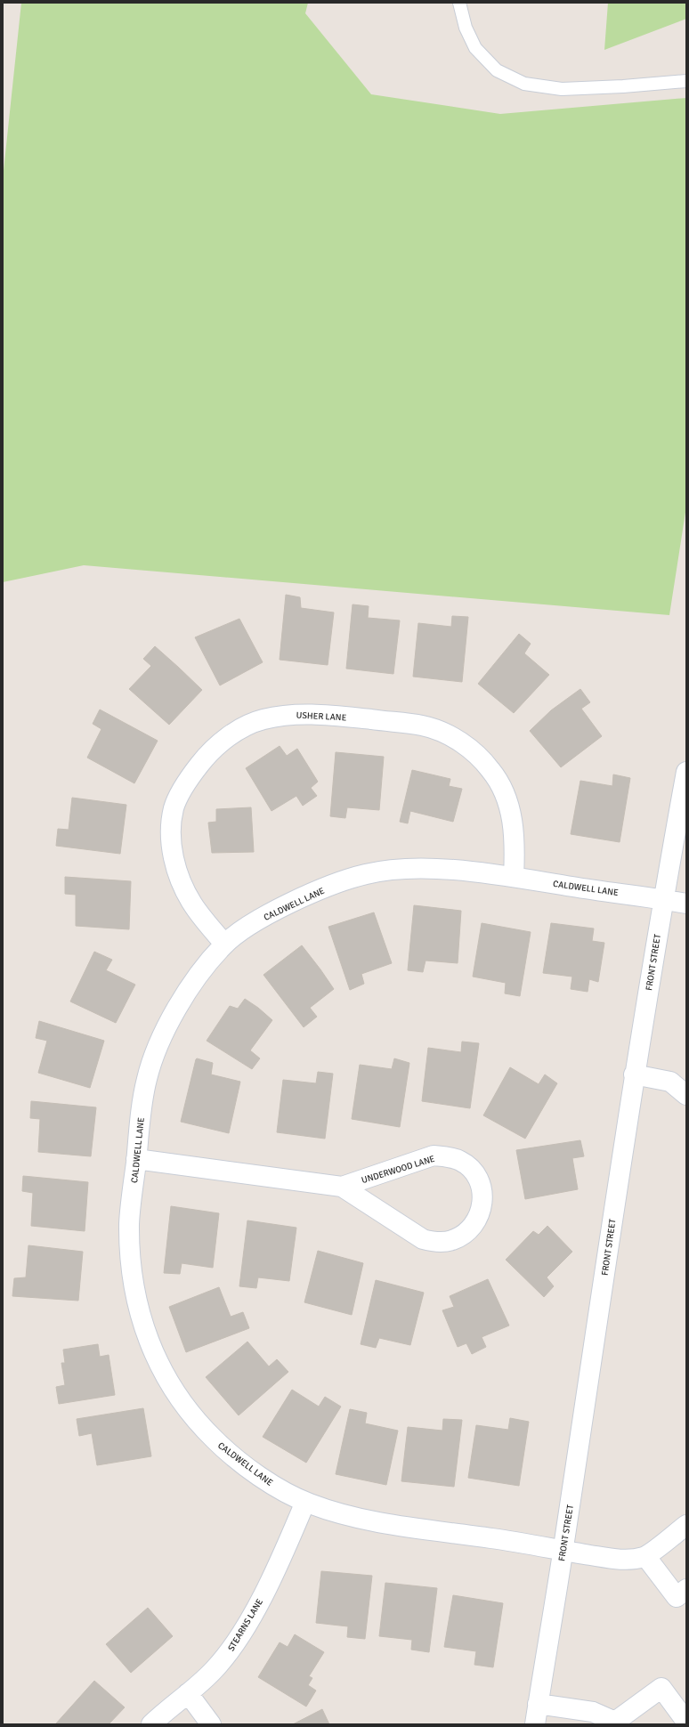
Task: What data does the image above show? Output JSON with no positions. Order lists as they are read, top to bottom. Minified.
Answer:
{"streets":{"street":["USHER LANE","CALDWELL LANE","FRONT STREET","UNDERWOOD LANE","STEARNS LANE"]},"crossings":[["USHER LANE","CALDWELL LANE"],["CALDWELL LANE","FRONT STREET"],["CALDWELL LANE","UNDERWOOD LANE"],["CALDWELL LANE","STEARNS LANE"]]}
